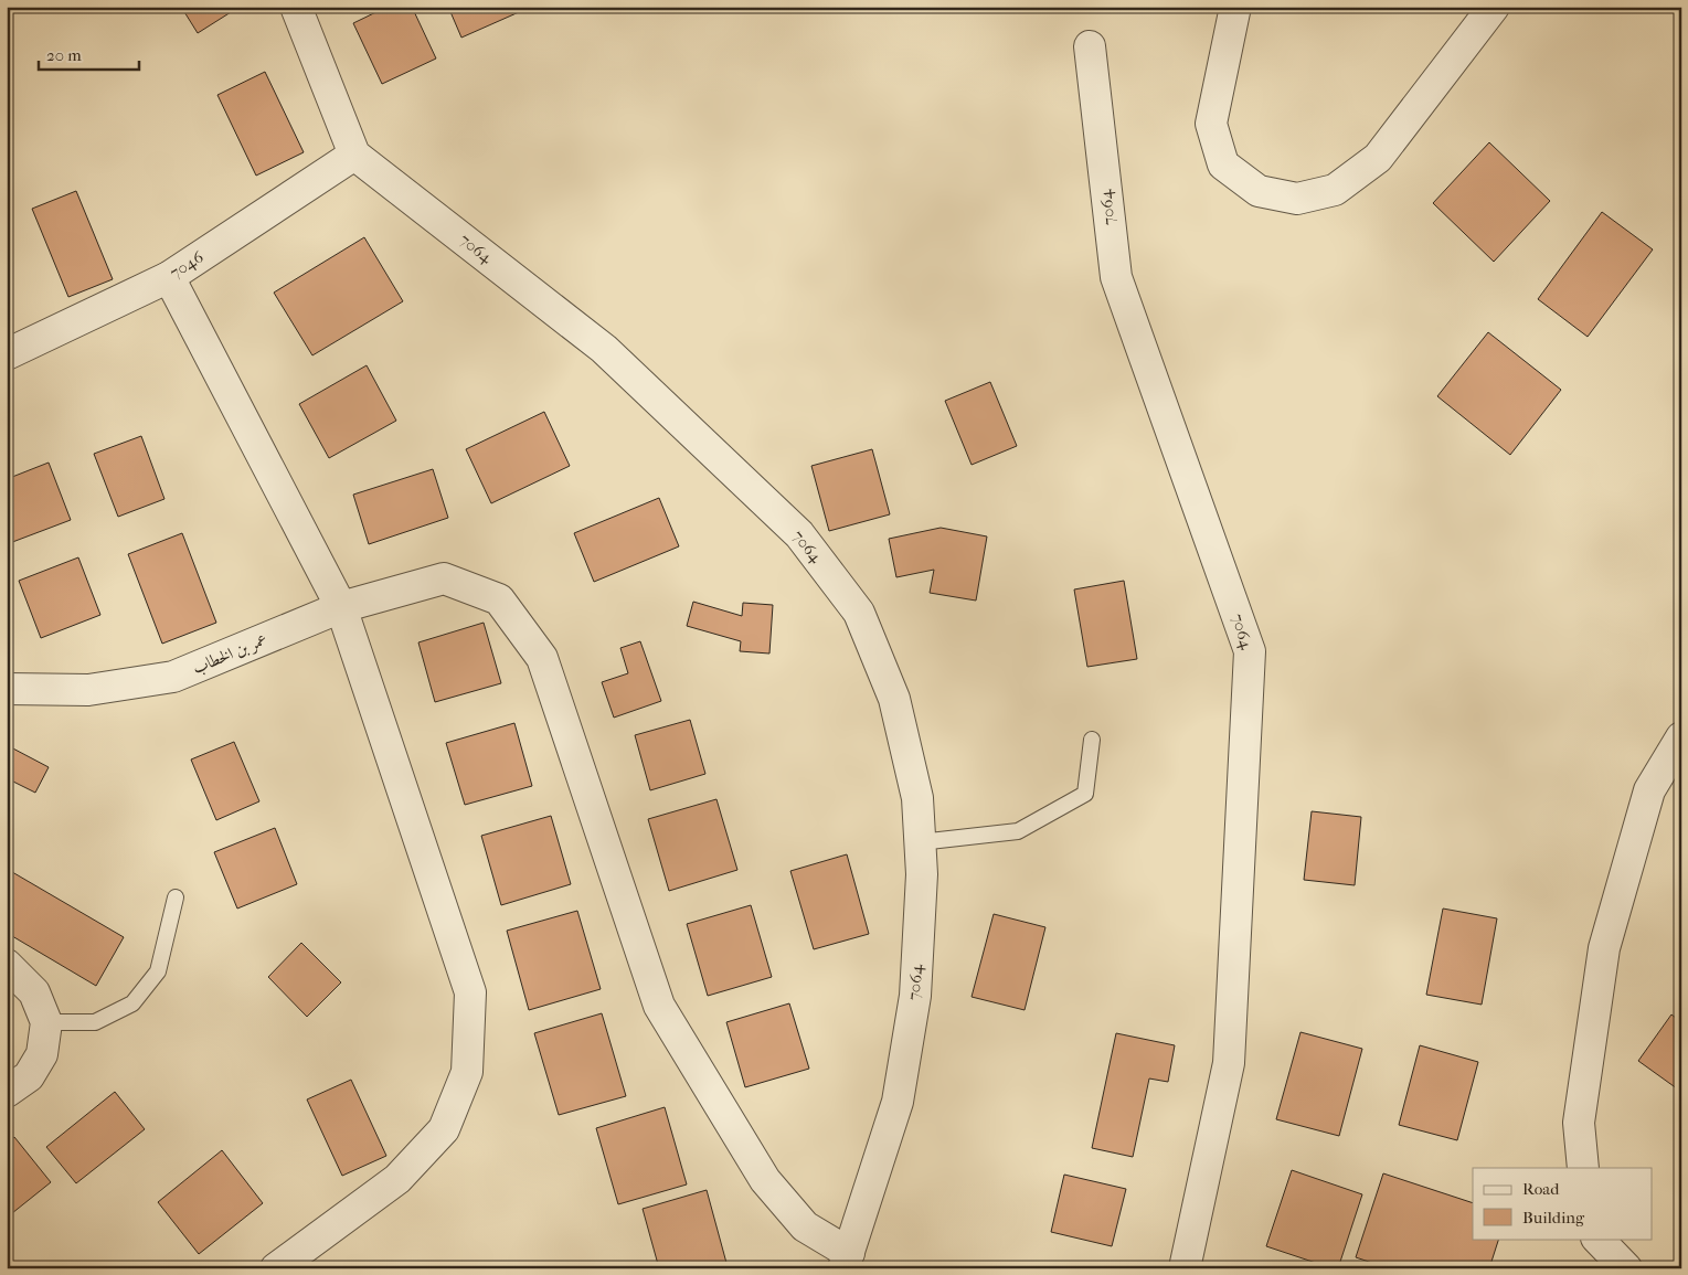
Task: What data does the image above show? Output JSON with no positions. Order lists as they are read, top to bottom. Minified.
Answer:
{"streets":{"street":["7064","7046","عمر بن الخطاب"]},"crossings":[["7064","7046"],["7064","عمر بن الخطاب"]],"legend":["Road","Building"],"scale_bar":"20 m"}
